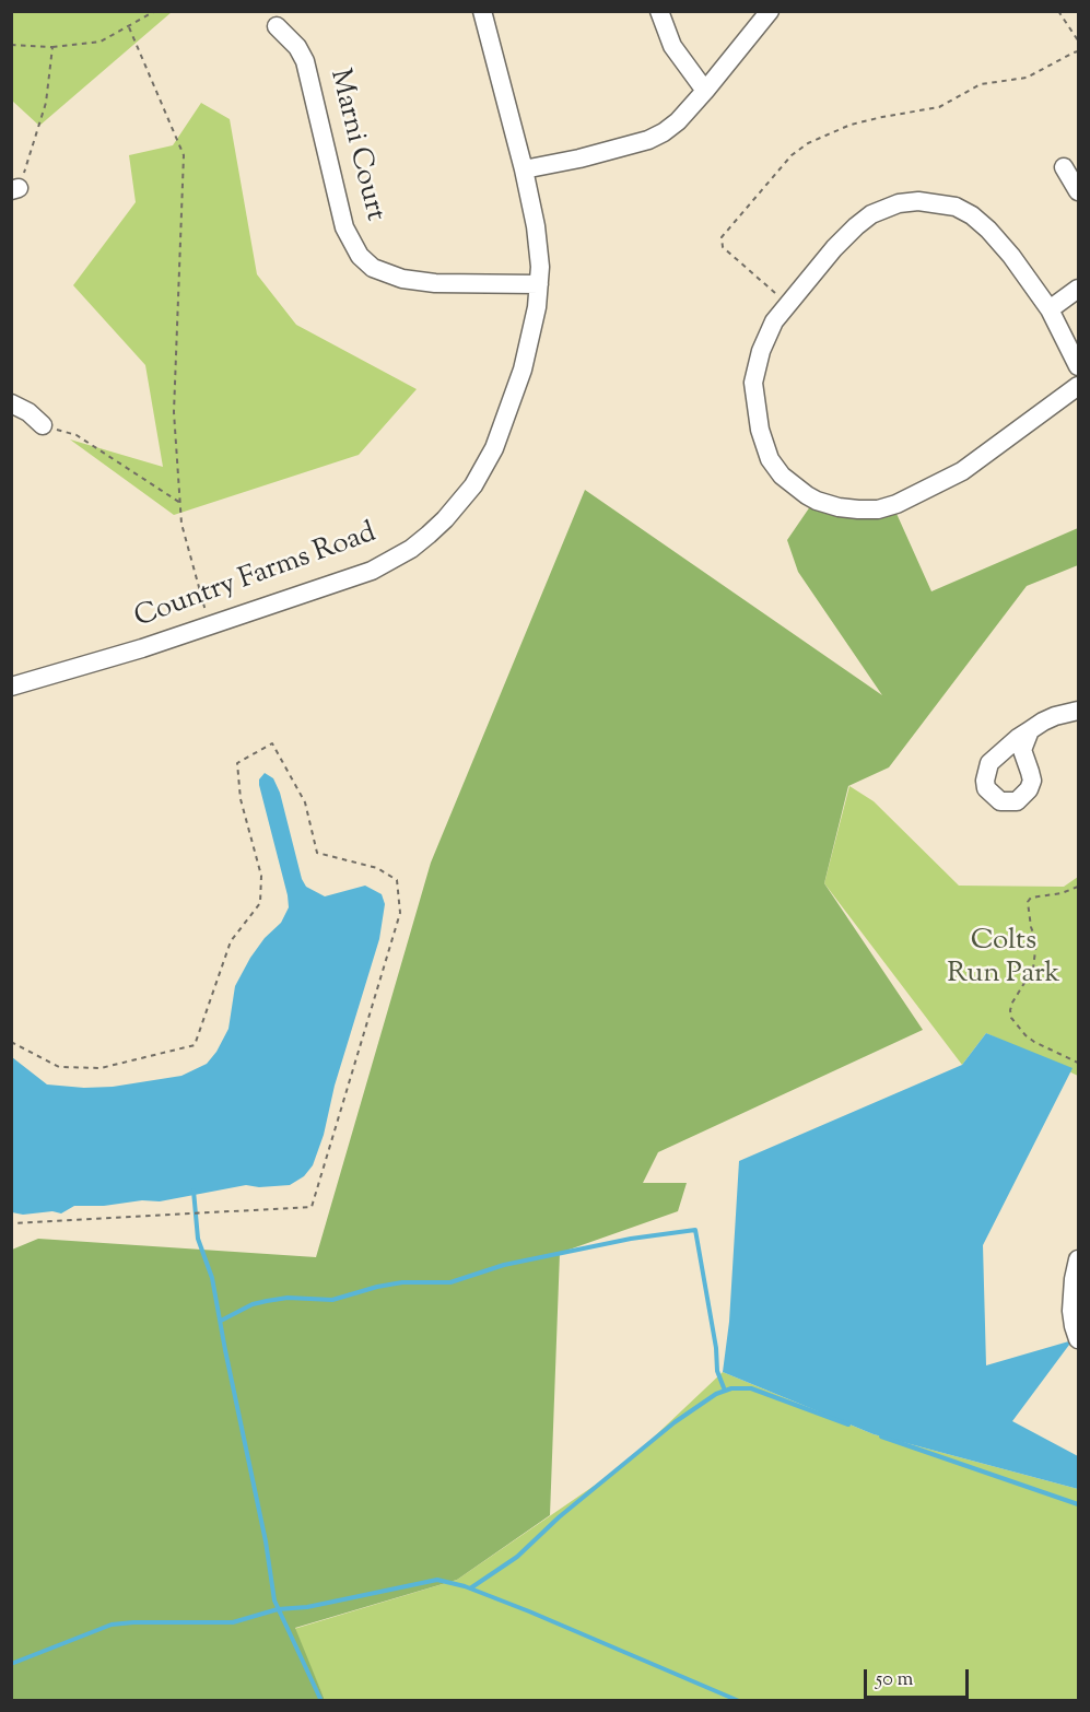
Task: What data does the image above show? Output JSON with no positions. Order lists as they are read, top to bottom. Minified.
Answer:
{"streets":{"street":["Marni Court","Country Farms Road"]},"crossings":[["Marni Court","Country Farms Road"]],"parks":["Colts Run Park"],"scale_bar":"50 m"}
